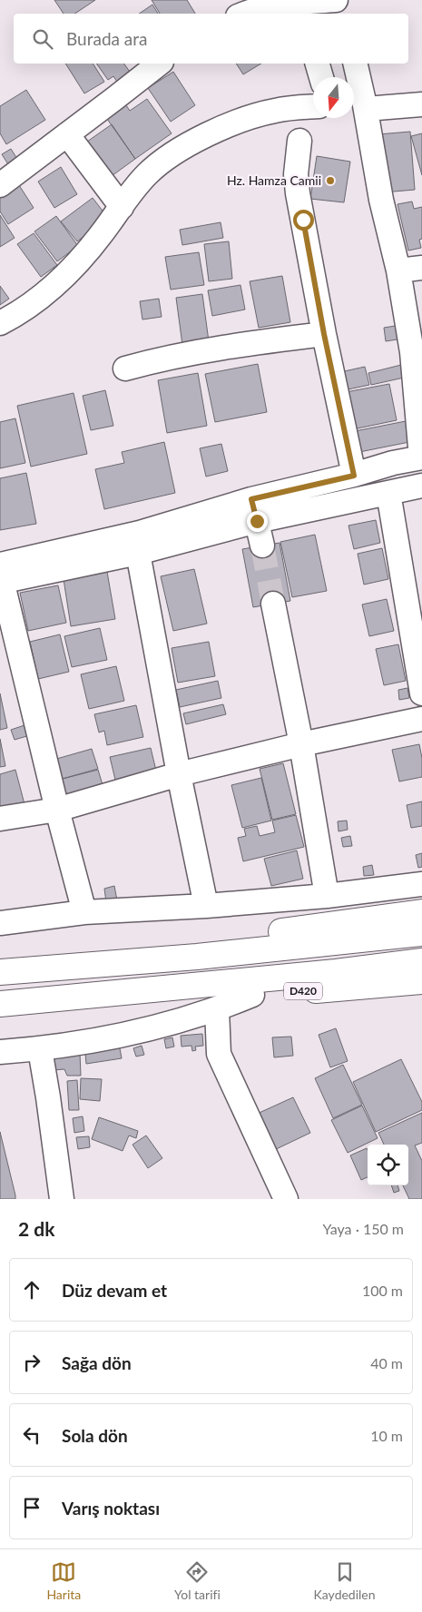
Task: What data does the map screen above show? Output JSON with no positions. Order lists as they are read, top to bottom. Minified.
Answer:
{"streets":{"highway":["D420"]},"places":["Hz. Hamza Camii"],"north":"bottom","page":{"search":"Burada ara","heading":["2 dk","Yaya · 150 m"],"list":[["Düz devam et","100 m"],["Sağa dön","40 m"],["Sola dön","10 m"],"Varış noktası"],"nav":["Harita","Yol tarifi","Kaydedilen"]}}
